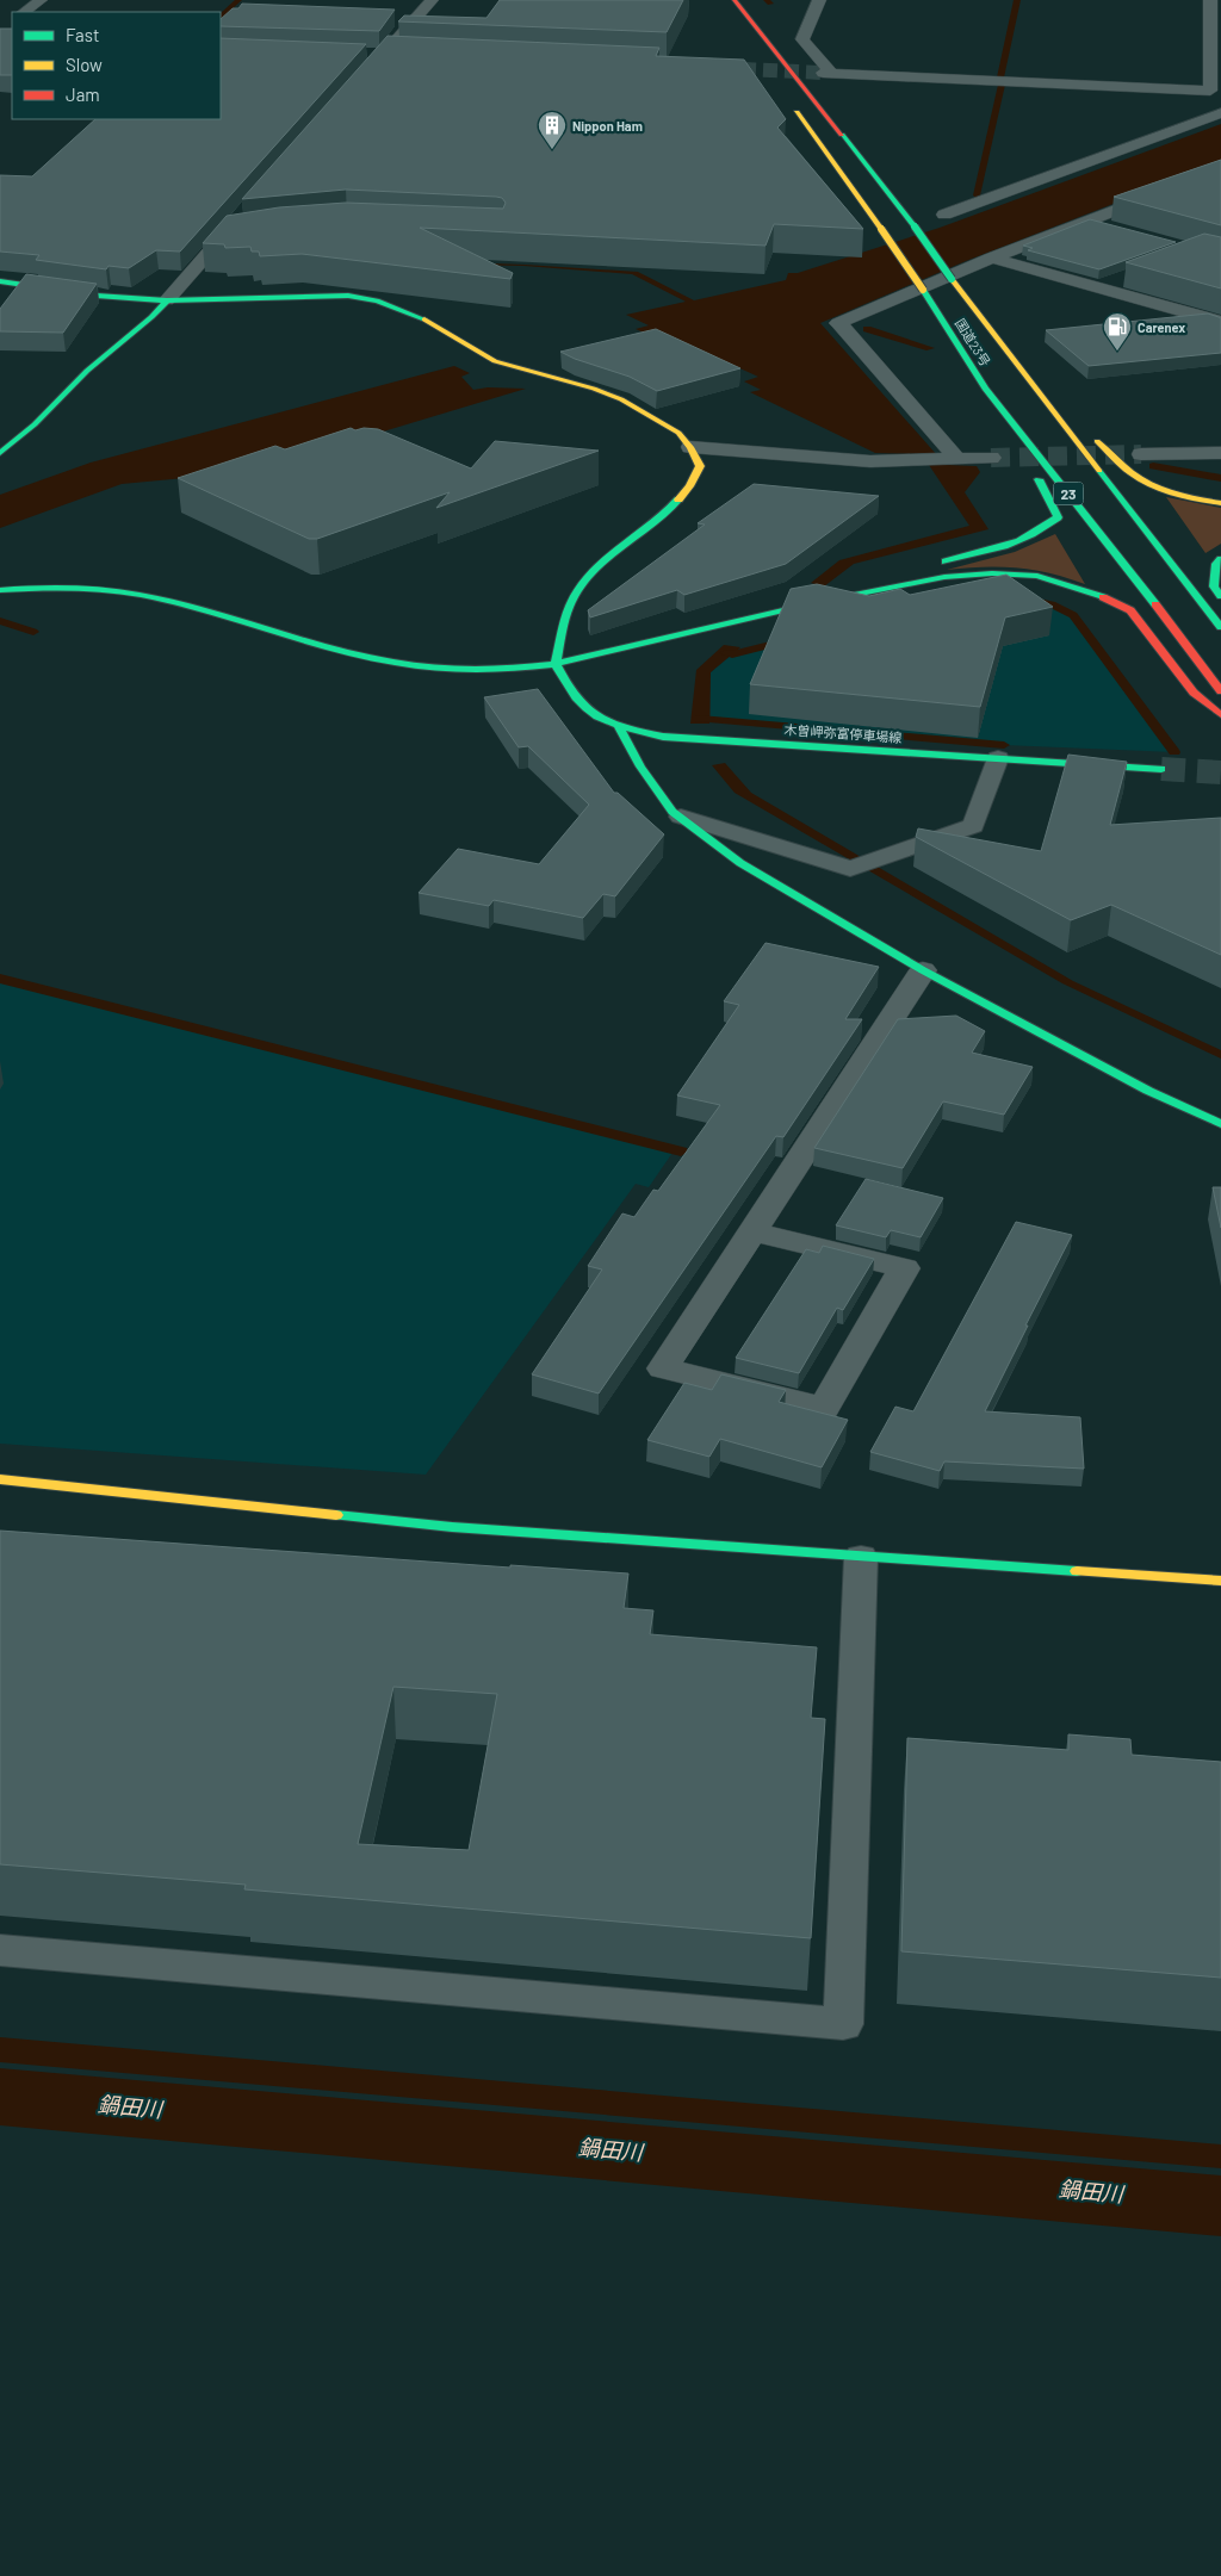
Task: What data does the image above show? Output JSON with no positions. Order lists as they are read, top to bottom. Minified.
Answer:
{"streets":{"main road":["国道23号","23","木曽岬弥富停車場線"]},"crossings":[["国道23号","23"],["23","木曽岬弥富停車場線"]],"water":["鍋田川"],"places":{"building":["Nippon Ham"],"fuel station":["Carenex"]},"legend":["Fast","Slow","Jam"]}
